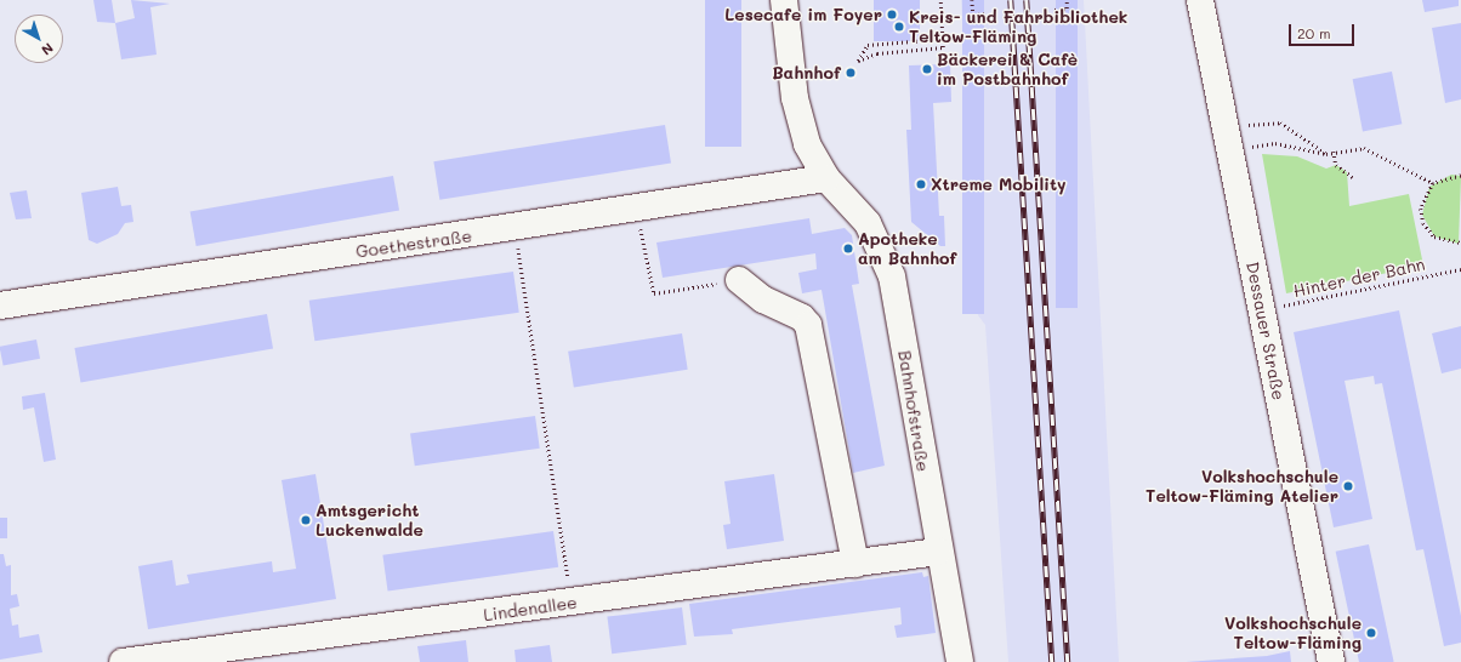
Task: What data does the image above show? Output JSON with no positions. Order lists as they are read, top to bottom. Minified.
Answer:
{"streets":{"street":["Goethestraße","Dessauer Straße","Bahnhofstraße","Lindenallee"],"path":["Hinter der Bahn"]},"crossings":[["Goethestraße","Bahnhofstraße"],["Hinter der Bahn","Dessauer Straße"],["Bahnhofstraße","Lindenallee"]],"places":["Lesecafe im Foyer","Kreis- und Fahrbibliothek Teltow-Fläming","Bäckerei & Cafè im Postbahnhof","Bahnhof","Xtreme Mobility","Apotheke am Bahnhof","Volkshochschule Teltow-Fläming Atelier","Amtsgericht Luckenwalde","Volkshochschule Teltow-Fläming"],"scale_bar":"20 m","north":"bottom right"}
